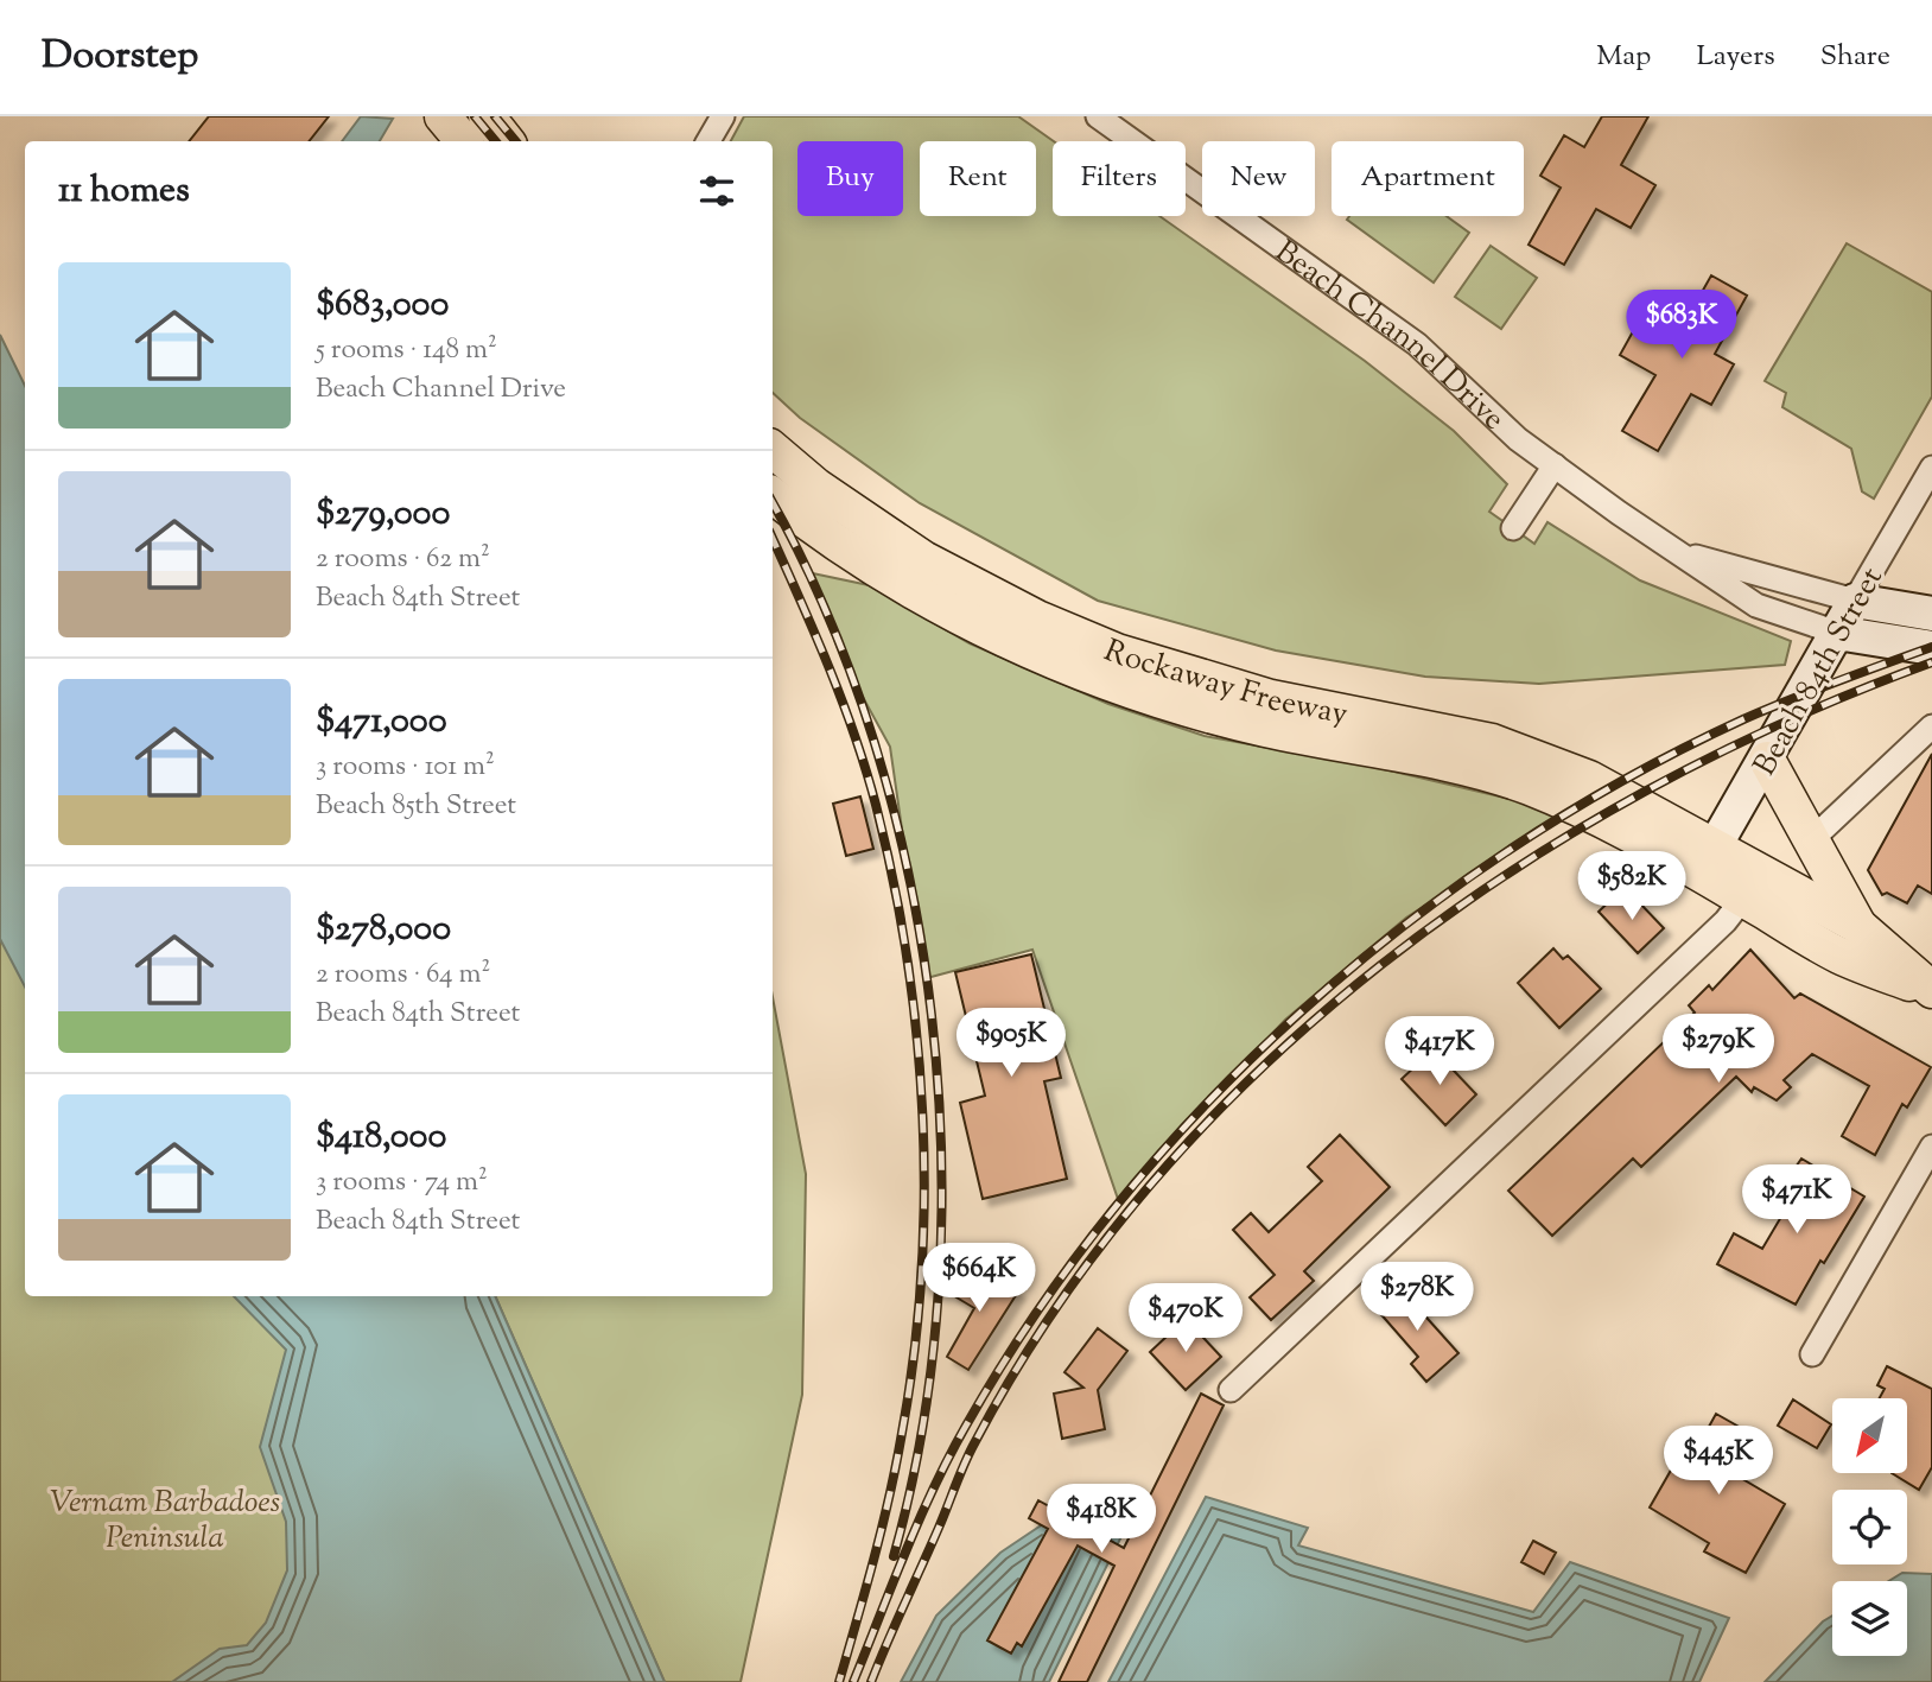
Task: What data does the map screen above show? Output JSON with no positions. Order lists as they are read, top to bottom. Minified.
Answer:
{"streets":{"main road":["Rockaway Freeway"],"street":["Beach Channel Drive","Beach 84th Street"]},"crossings":[["Beach Channel Drive","Beach 84th Street"],["Beach 84th Street","Rockaway Freeway"]],"parks":["Vernam Barbadoes Peninsula"],"north":"bottom left","page":{"header":"Doorstep","nav":["Map","Layers","Share"],"chip":["Buy","Rent","Filters","New","Apartment"],"heading":"11 homes","list":[{"name":"$683,000","note":"5 rooms · 148 m² · Beach Channel Drive"},{"name":"$279,000","note":"2 rooms · 62 m² · Beach 84th Street"},{"name":"$471,000","note":"3 rooms · 101 m² · Beach 85th Street"},{"name":"$278,000","note":"2 rooms · 64 m² · Beach 84th Street"},{"name":"$418,000","note":"3 rooms · 74 m² · Beach 84th Street"}],"price":["$683K","$582K","$905K","$279K","$417K","$471K","$664K","$278K","$470K","$445K","$418K"]}}
